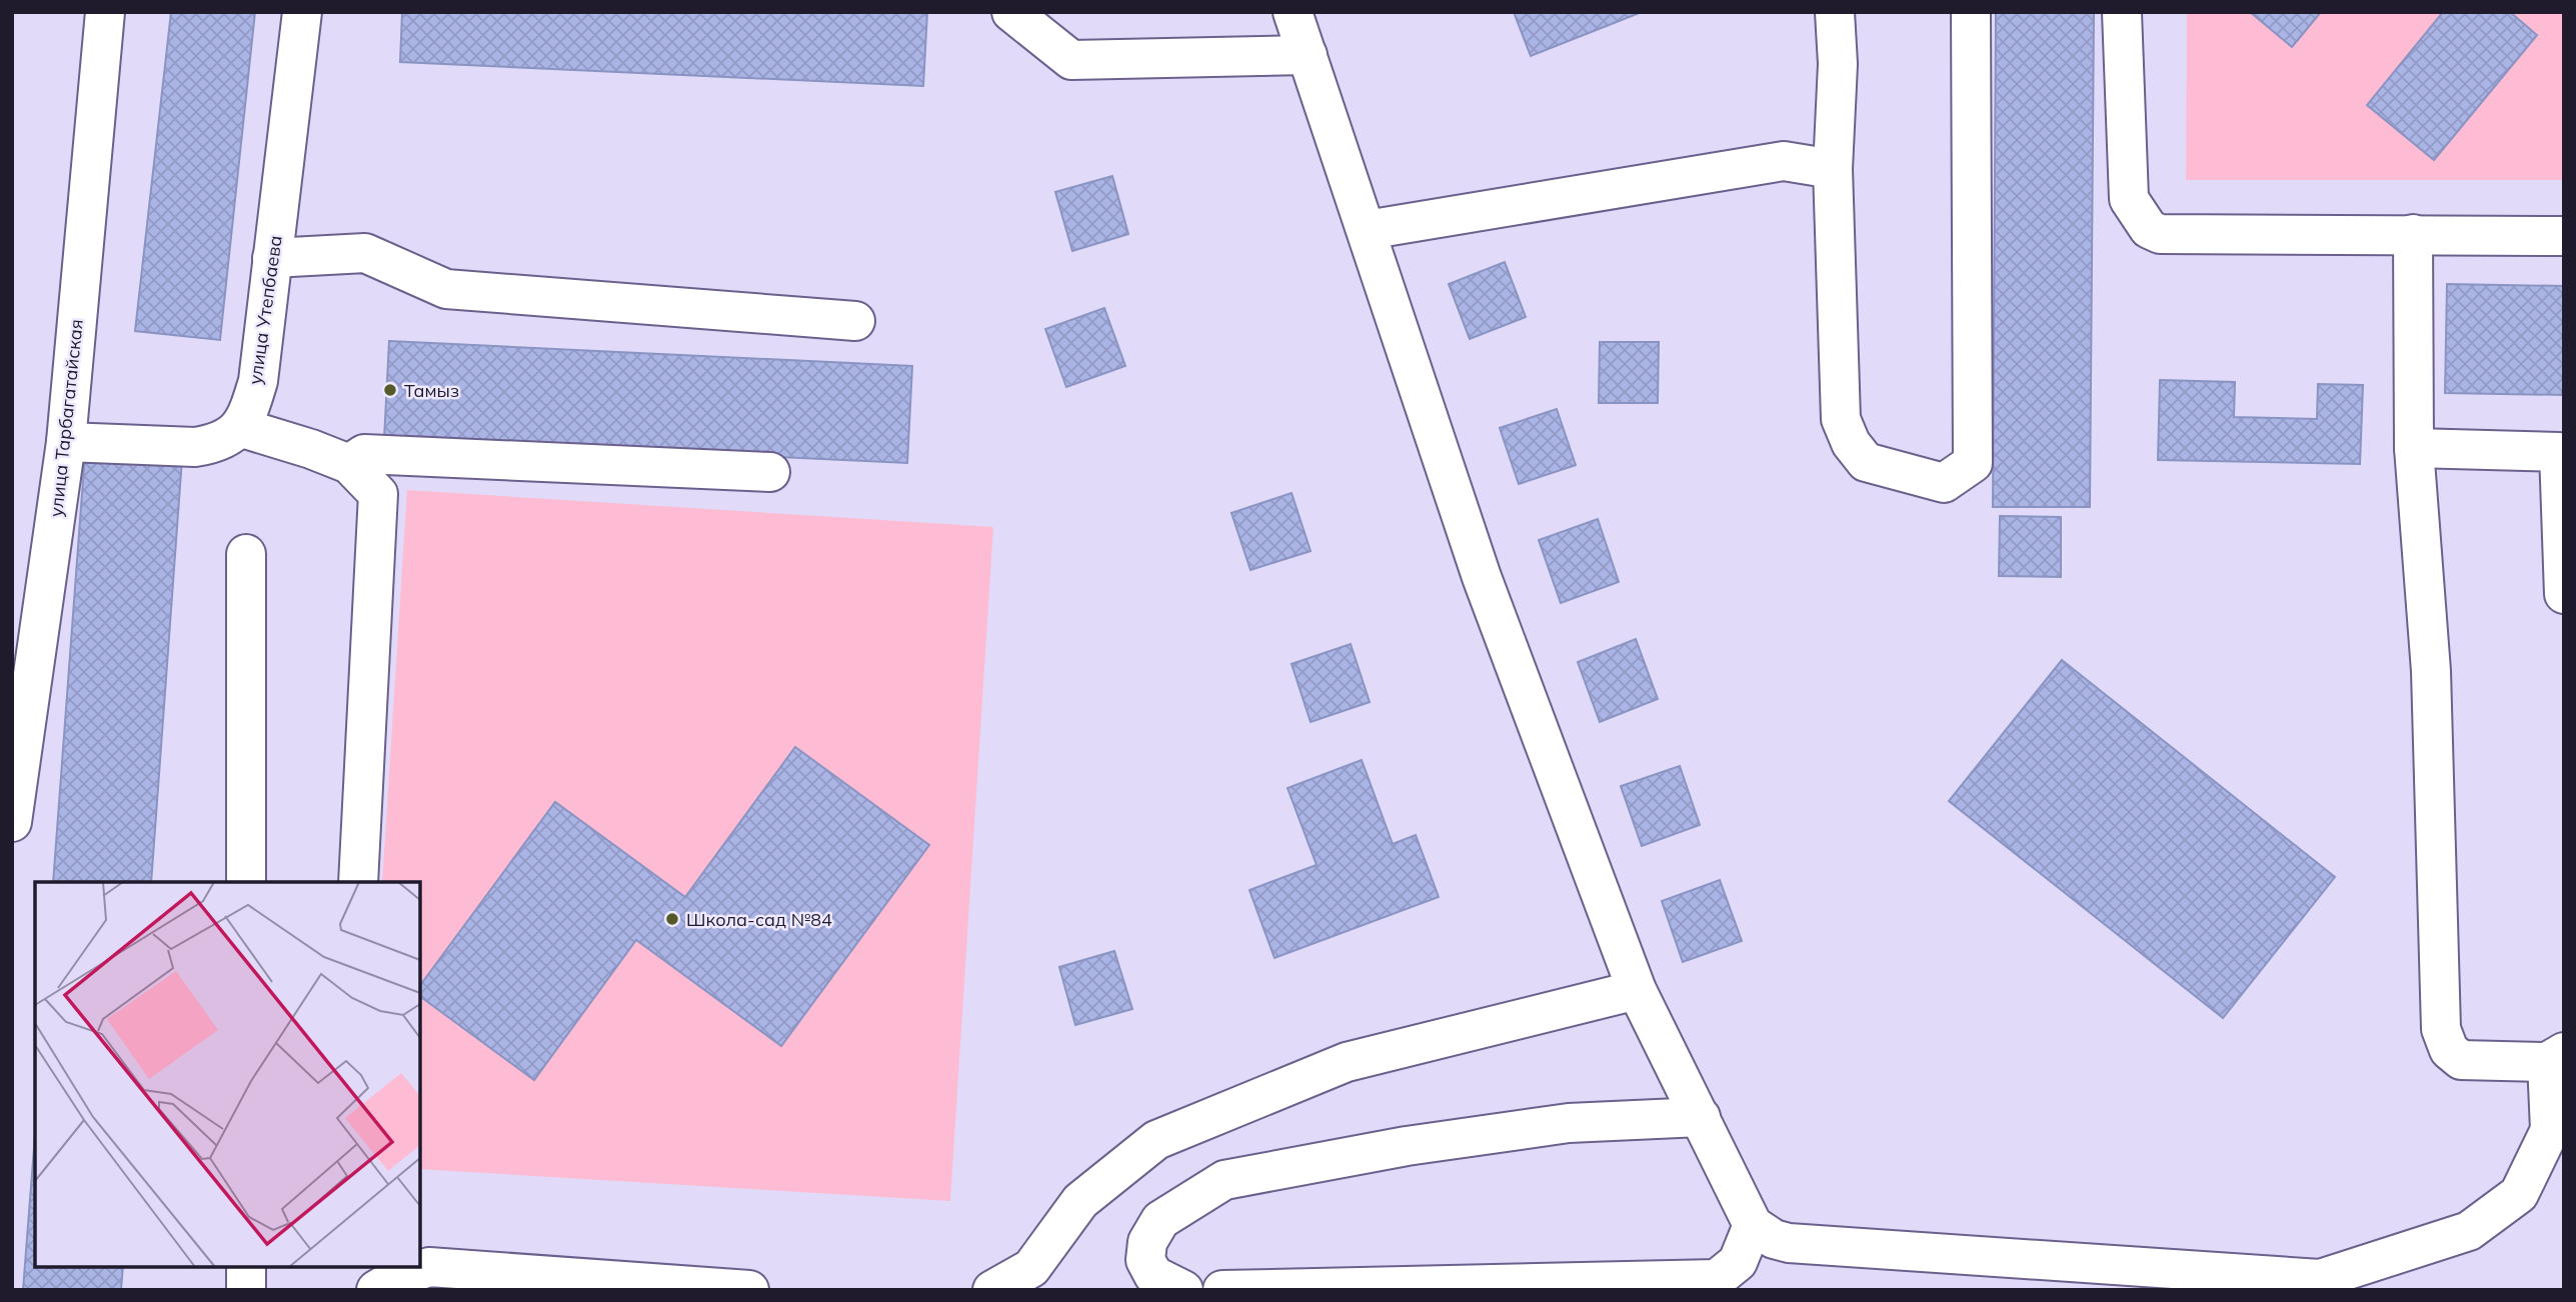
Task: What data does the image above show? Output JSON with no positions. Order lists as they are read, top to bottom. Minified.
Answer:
{"streets":{"street":["улица Утепбаева","улица Тарбагатайская"]},"places":["Тамыз","Школа-сад №84"]}
